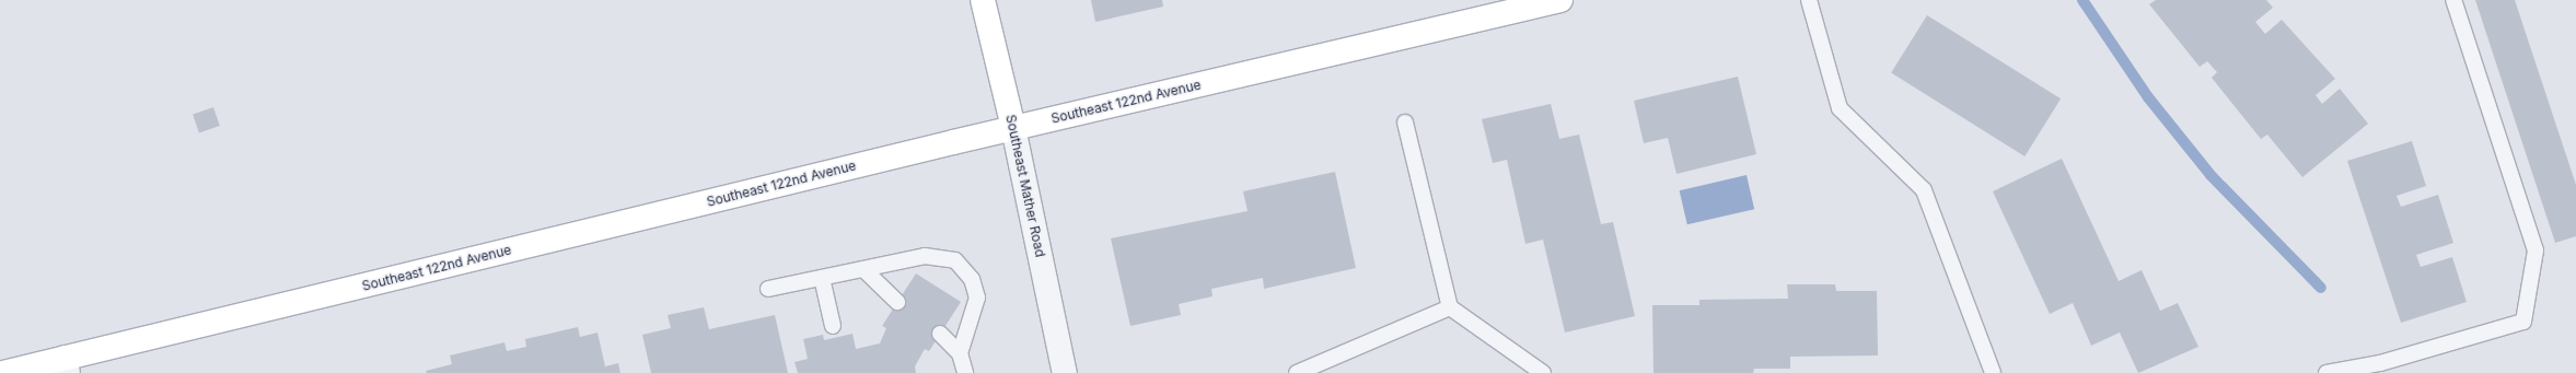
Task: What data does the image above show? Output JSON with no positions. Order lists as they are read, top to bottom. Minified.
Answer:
{"streets":{"main road":["Southeast 122nd Avenue","Southeast Mather Road"]},"crossings":[["Southeast 122nd Avenue","Southeast Mather Road"]]}
